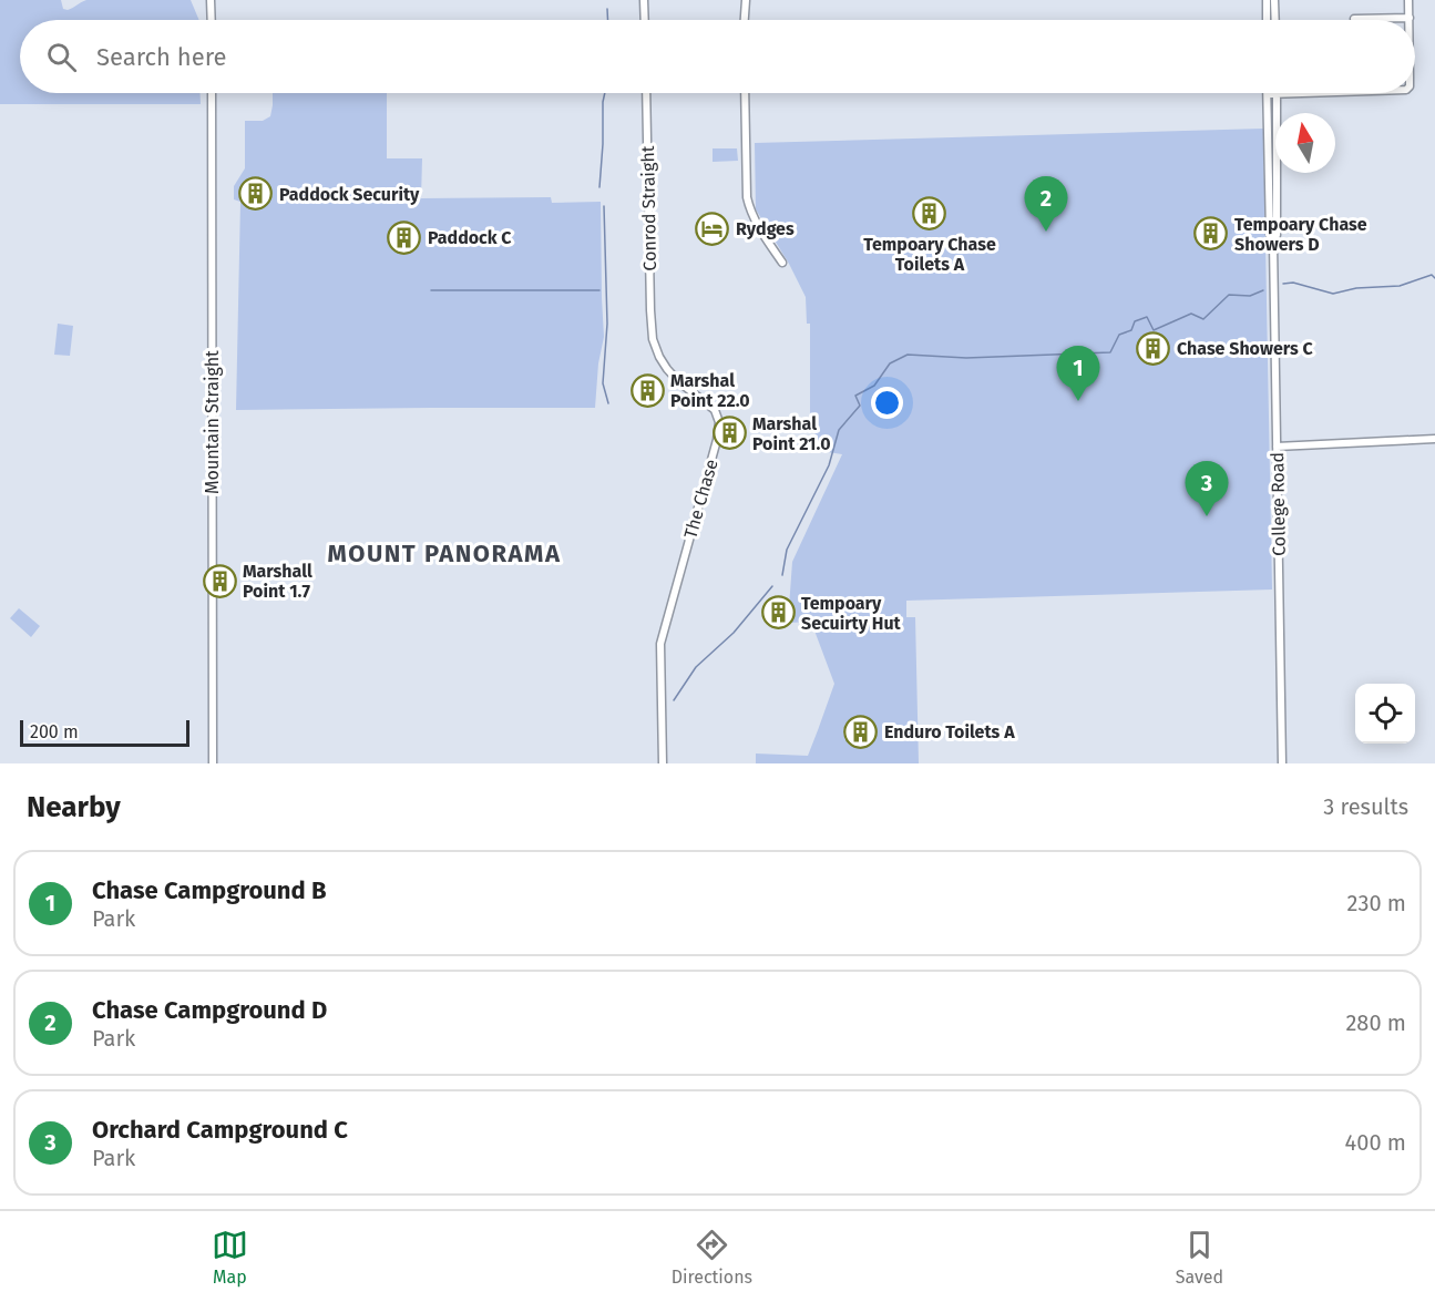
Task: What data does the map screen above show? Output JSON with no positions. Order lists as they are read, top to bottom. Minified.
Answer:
{"streets":{"street":["Conrod Straight","Mountain Straight","The Chase","College Road"]},"crossings":[["Conrod Straight","The Chase"]],"districts":["MOUNT PANORAMA"],"places":{"building":["Paddock Security","Tempoary Chase Toilets A","Tempoary Chase Showers D","Paddock C","Chase Showers C","Marshal Point 22.0","Marshal Point 21.0","Marshall Point 1.7","Tempoary Secuirty Hut","Enduro Toilets A"],"hotel":["Rydges"]},"scale_bar":"200 m","north":"top","page":{"search":"Search here","pins":["2","1","3"],"scale":"200 m","heading":["Nearby","3 results"],"list":[{"mark":"1","name":"Chase Campground B","note":"Park","value":"230 m"},{"mark":"2","name":"Chase Campground D","note":"Park","value":"280 m"},{"mark":"3","name":"Orchard Campground C","note":"Park","value":"400 m"}],"nav":["Map","Directions","Saved"]}}
